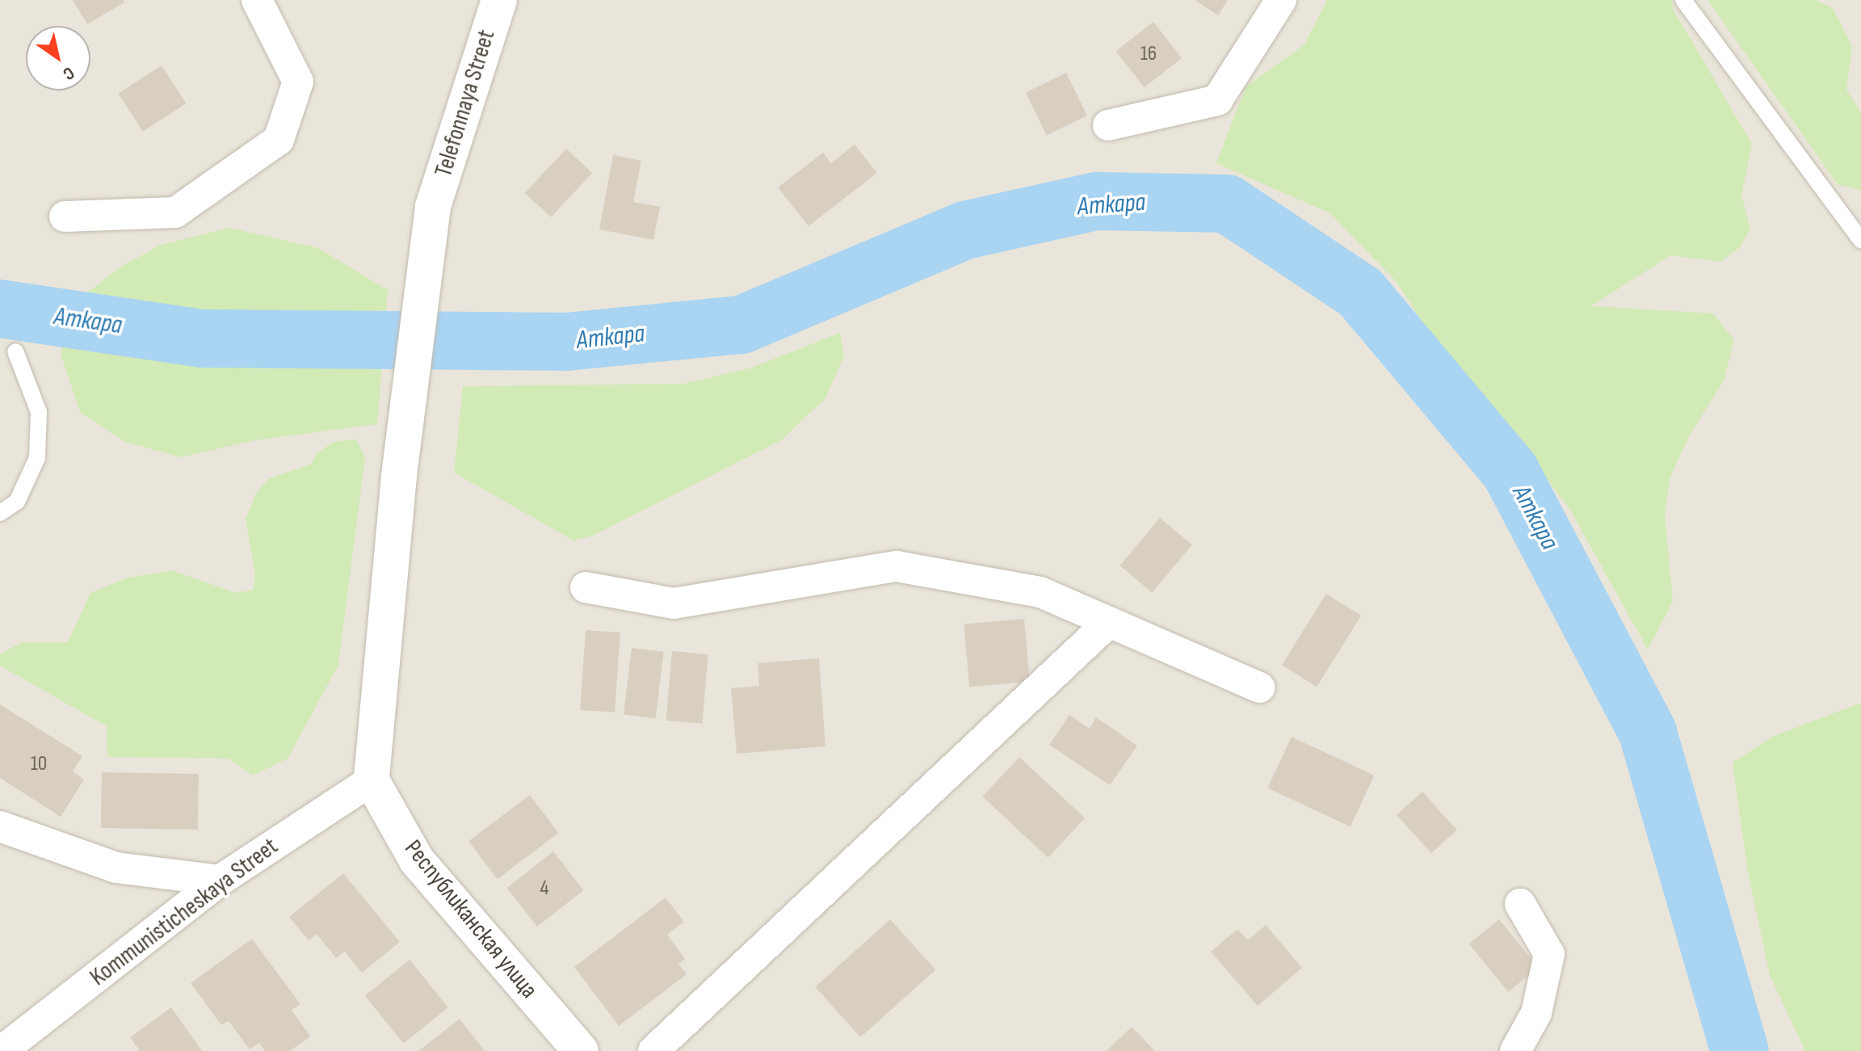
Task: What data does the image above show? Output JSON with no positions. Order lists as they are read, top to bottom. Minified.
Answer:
{"streets":{"street":["Telefonnaya Street","Kommunisticheskaya Street","Республиканская улица"]},"crossings":[["Telefonnaya Street","Kommunisticheskaya Street"],["Telefonnaya Street","Республиканская улица"],["Kommunisticheskaya Street","Республиканская улица"]],"water":["Аткара"],"house_numbers":["16","10","4"],"north":"bottom right"}
